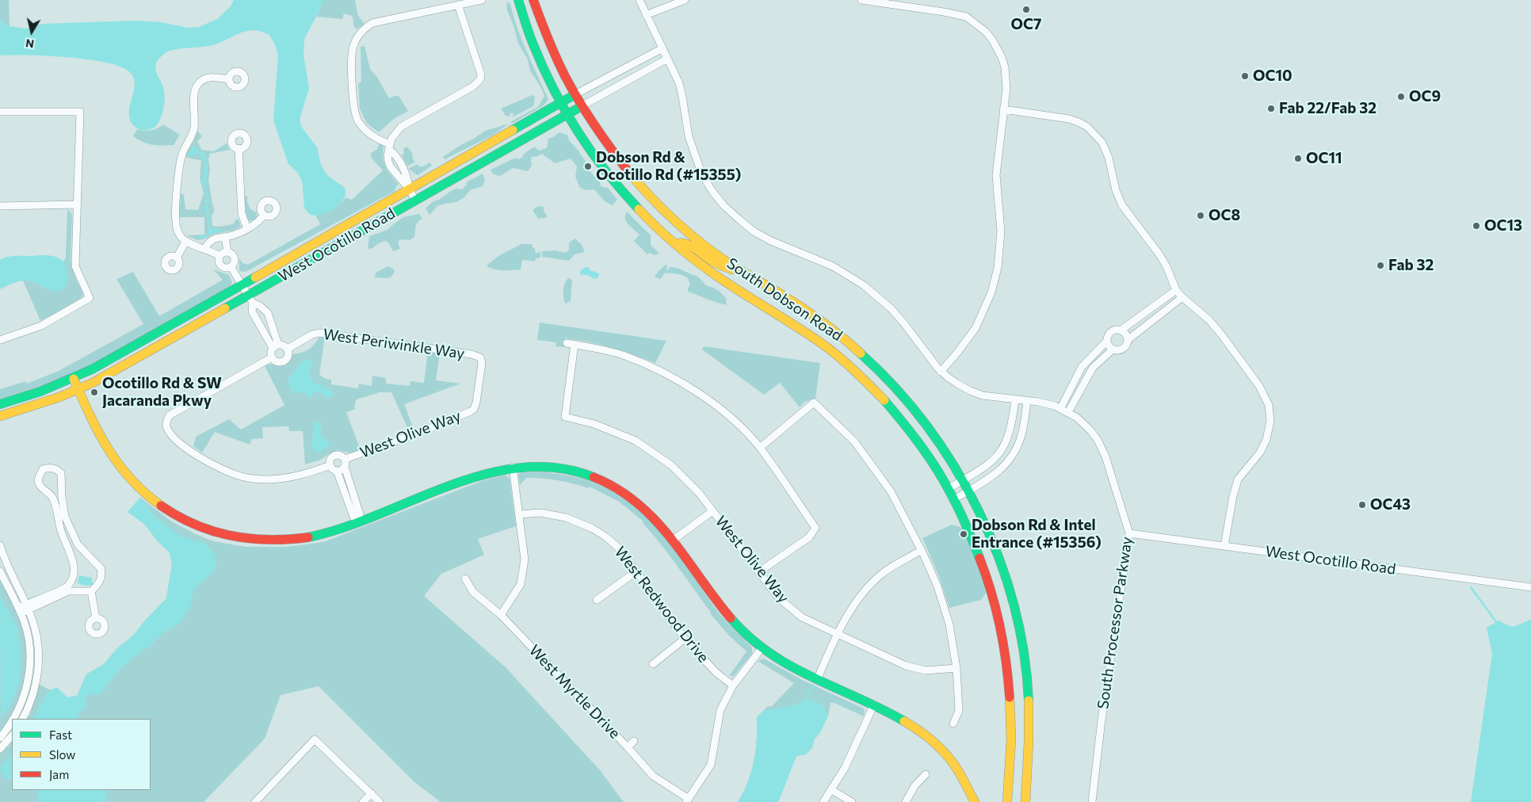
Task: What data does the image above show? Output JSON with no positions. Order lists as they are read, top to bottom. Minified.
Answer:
{"streets":{"main road":["West Ocotillo Road","South Dobson Road"],"street":["West Periwinkle Way","West Olive Way","West Redwood Drive","South Processor Parkway","West Myrtle Drive"]},"crossings":[["West Ocotillo Road","South Dobson Road"],["West Ocotillo Road","South Processor Parkway"],["West Periwinkle Way","West Olive Way"]],"places":["OC7","OC10","OC9","Fab 22/Fab 32","OC11","Dobson Rd & Ocotillo Rd (#15355)","OC8","OC13","Fab 32","Ocotillo Rd & SW Jacaranda Pkwy","OC43","Dobson Rd & Intel Entrance (#15356)"],"legend":["Fast","Slow","Jam"],"north":"bottom"}
